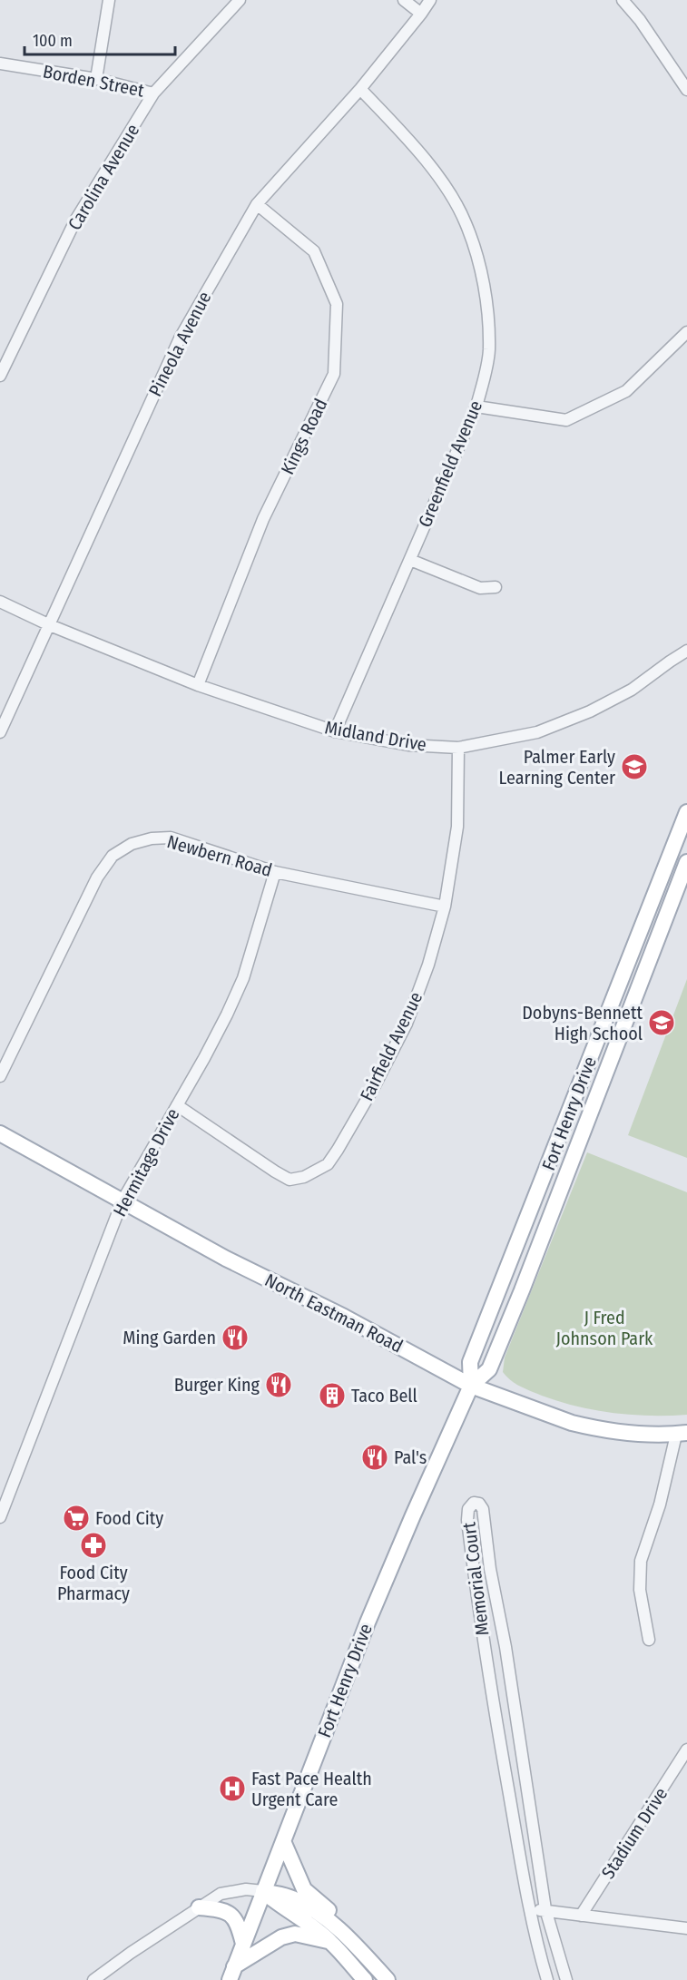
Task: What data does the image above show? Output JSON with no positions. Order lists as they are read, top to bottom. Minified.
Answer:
{"streets":{"main road":["Fort Henry Drive","North Eastman Road"],"street":["Borden Street","Carolina Avenue","Pineola Avenue","Kings Road","Greenfield Avenue","Midland Drive","Newbern Road","Fairfield Avenue","Hermitage Drive","Memorial Court","Stadium Drive"]},"crossings":[["Borden Street","Carolina Avenue"],["Pineola Avenue","Kings Road"],["Pineola Avenue","Greenfield Avenue"],["Pineola Avenue","Midland Drive"],["Kings Road","Midland Drive"],["Greenfield Avenue","Midland Drive"],["Midland Drive","Fairfield Avenue"],["Newbern Road","Fairfield Avenue"],["Newbern Road","Hermitage Drive"],["Fairfield Avenue","Hermitage Drive"],["Fort Henry Drive","North Eastman Road"],["Hermitage Drive","North Eastman Road"]],"parks":["J Fred Johnson Park"],"places":{"school or university":["Palmer Early Learning Center","Dobyns-Bennett High School"],"restaurant":["Ming Garden","Burger King","Pal's"],"building":["Taco Bell"],"supermarket":["Food City"],"pharmacy":["Food City Pharmacy"],"hospital":["Fast Pace Health Urgent Care"]},"scale_bar":"100 m"}
